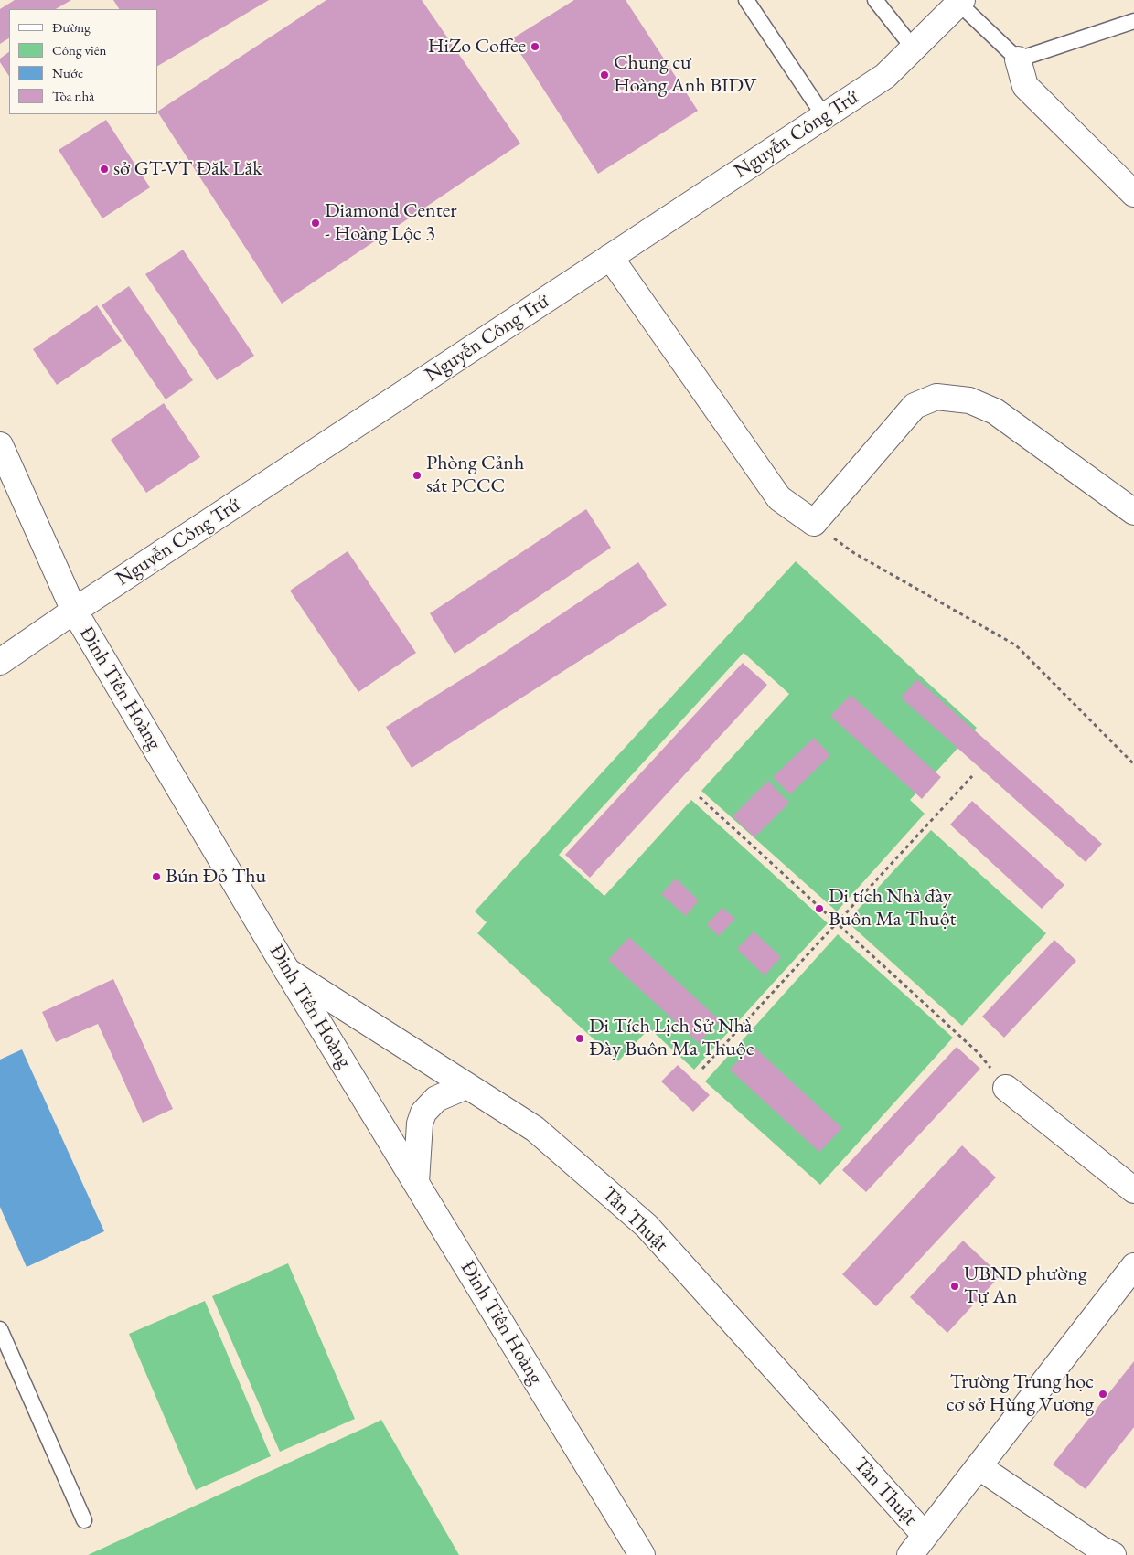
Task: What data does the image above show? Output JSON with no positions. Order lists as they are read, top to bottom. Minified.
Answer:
{"streets":{"street":["Nguyễn Công Trứ","Đinh Tiên Hoàng","Tân Thuật"]},"crossings":[["Nguyễn Công Trứ","Đinh Tiên Hoàng"],["Đinh Tiên Hoàng","Tân Thuật"]],"places":["HiZo Coffee","Chung cư Hoàng Anh BIDV","sở GT-VT Đăk Lăk","Diamond Center - Hoàng Lộc 3","Phòng Cảnh sát PCCC","Bún Đỏ Thu","Di tích Nhà đày Buôn Ma Thuột","Di Tích Lịch Sử Nhà Đày Buôn Ma Thuộc","UBND phường Tự An","Trường Trung học cơ sở Hùng Vương"],"legend":["Đường","Công viên","Nước","Tòa nhà"]}
